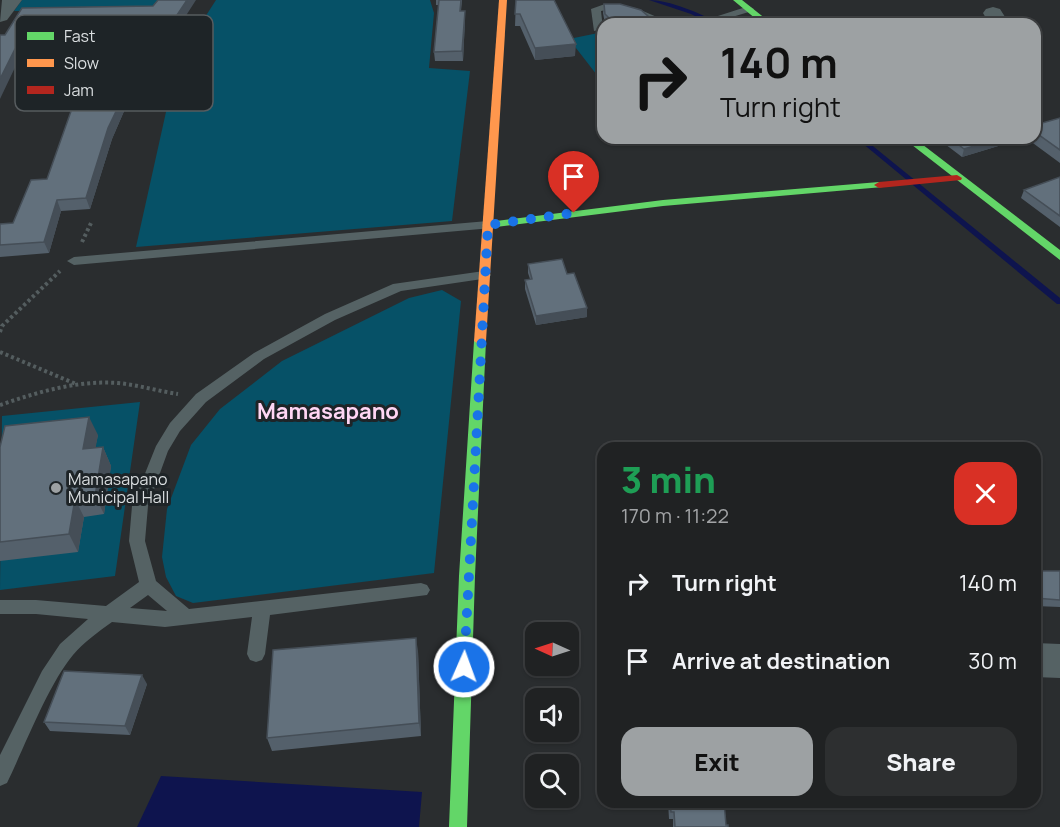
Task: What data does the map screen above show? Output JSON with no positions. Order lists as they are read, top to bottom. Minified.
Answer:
{"districts":["Mamasapano"],"places":["Mamasapano Municipal Hall"],"legend":["Fast","Slow","Jam"],"north":"left","page":{"turn":["140 m","Turn right"],"heading":["3 min","170 m · 11:22"],"list":[{"name":"Turn right","value":"140 m"},{"name":"Arrive at destination","value":"30 m"}],"buttons":["Exit","Share"]}}
